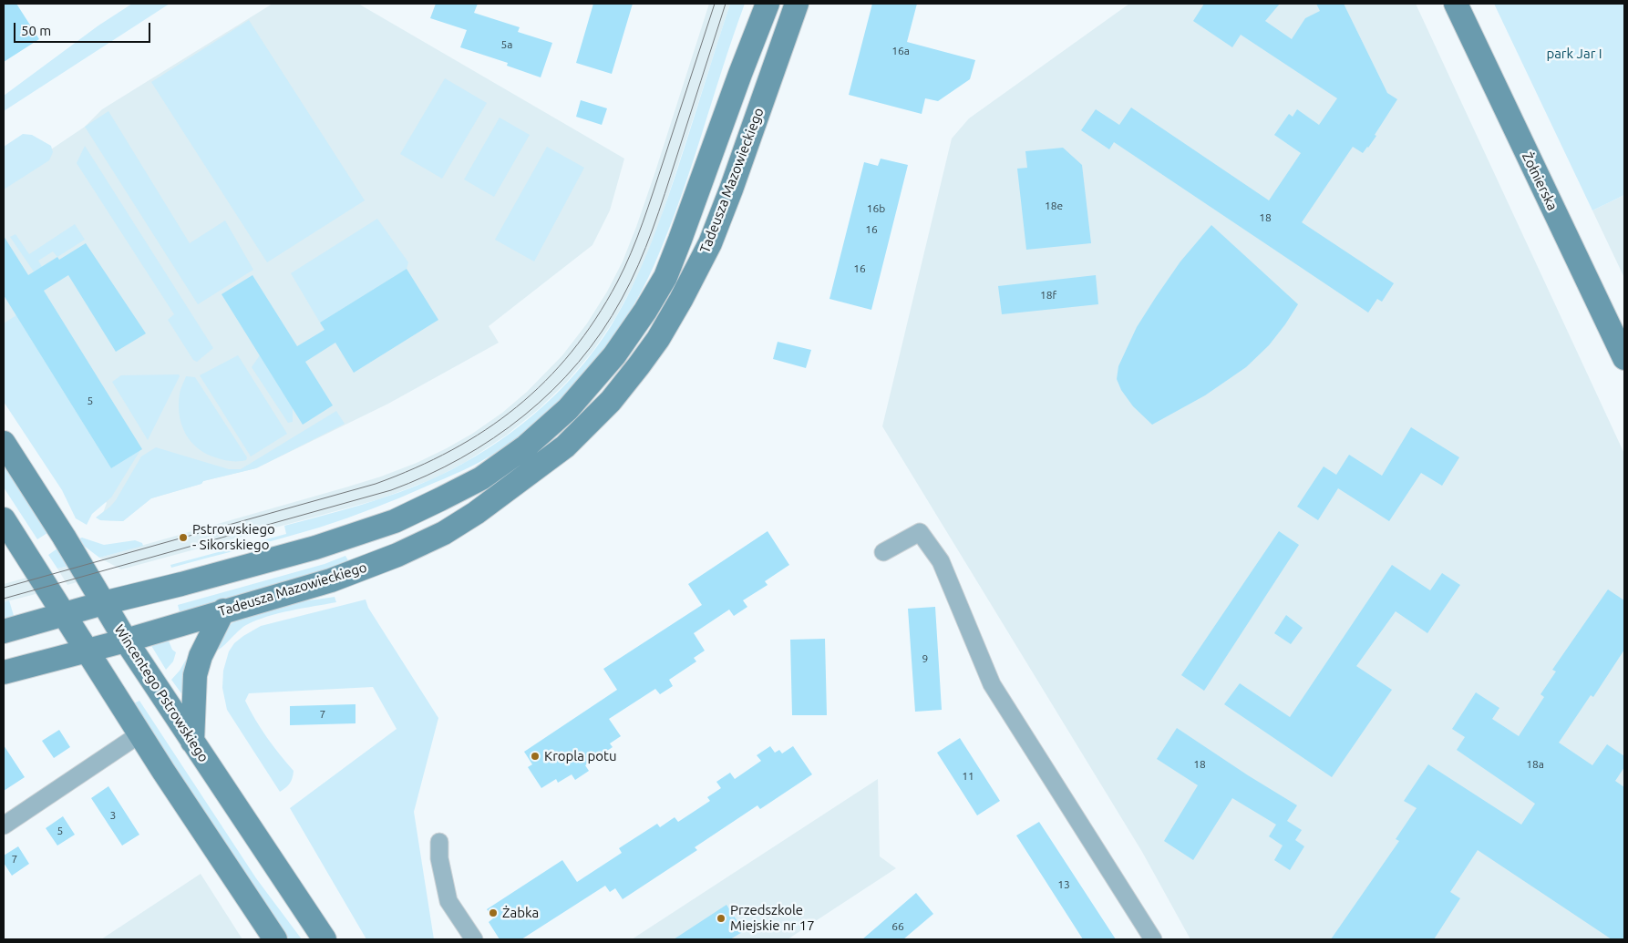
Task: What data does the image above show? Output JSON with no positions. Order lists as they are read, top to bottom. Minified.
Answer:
{"streets":{"street":["Tadeusza Mazowieckiego","Żołnierska","Wincentego Pstrowskiego"]},"crossings":[["Tadeusza Mazowieckiego","Wincentego Pstrowskiego"]],"parks":["park Jar I"],"places":["Pstrowskiego - Sikorskiego","Kropla potu","Żabka","Przedszkole Miejskie nr 17"],"house_numbers":["5a","16a","18e","16b","18","16","16","18f","5","9","7","18","18a","11","3","5","7","13","66"],"scale_bar":"50 m"}
